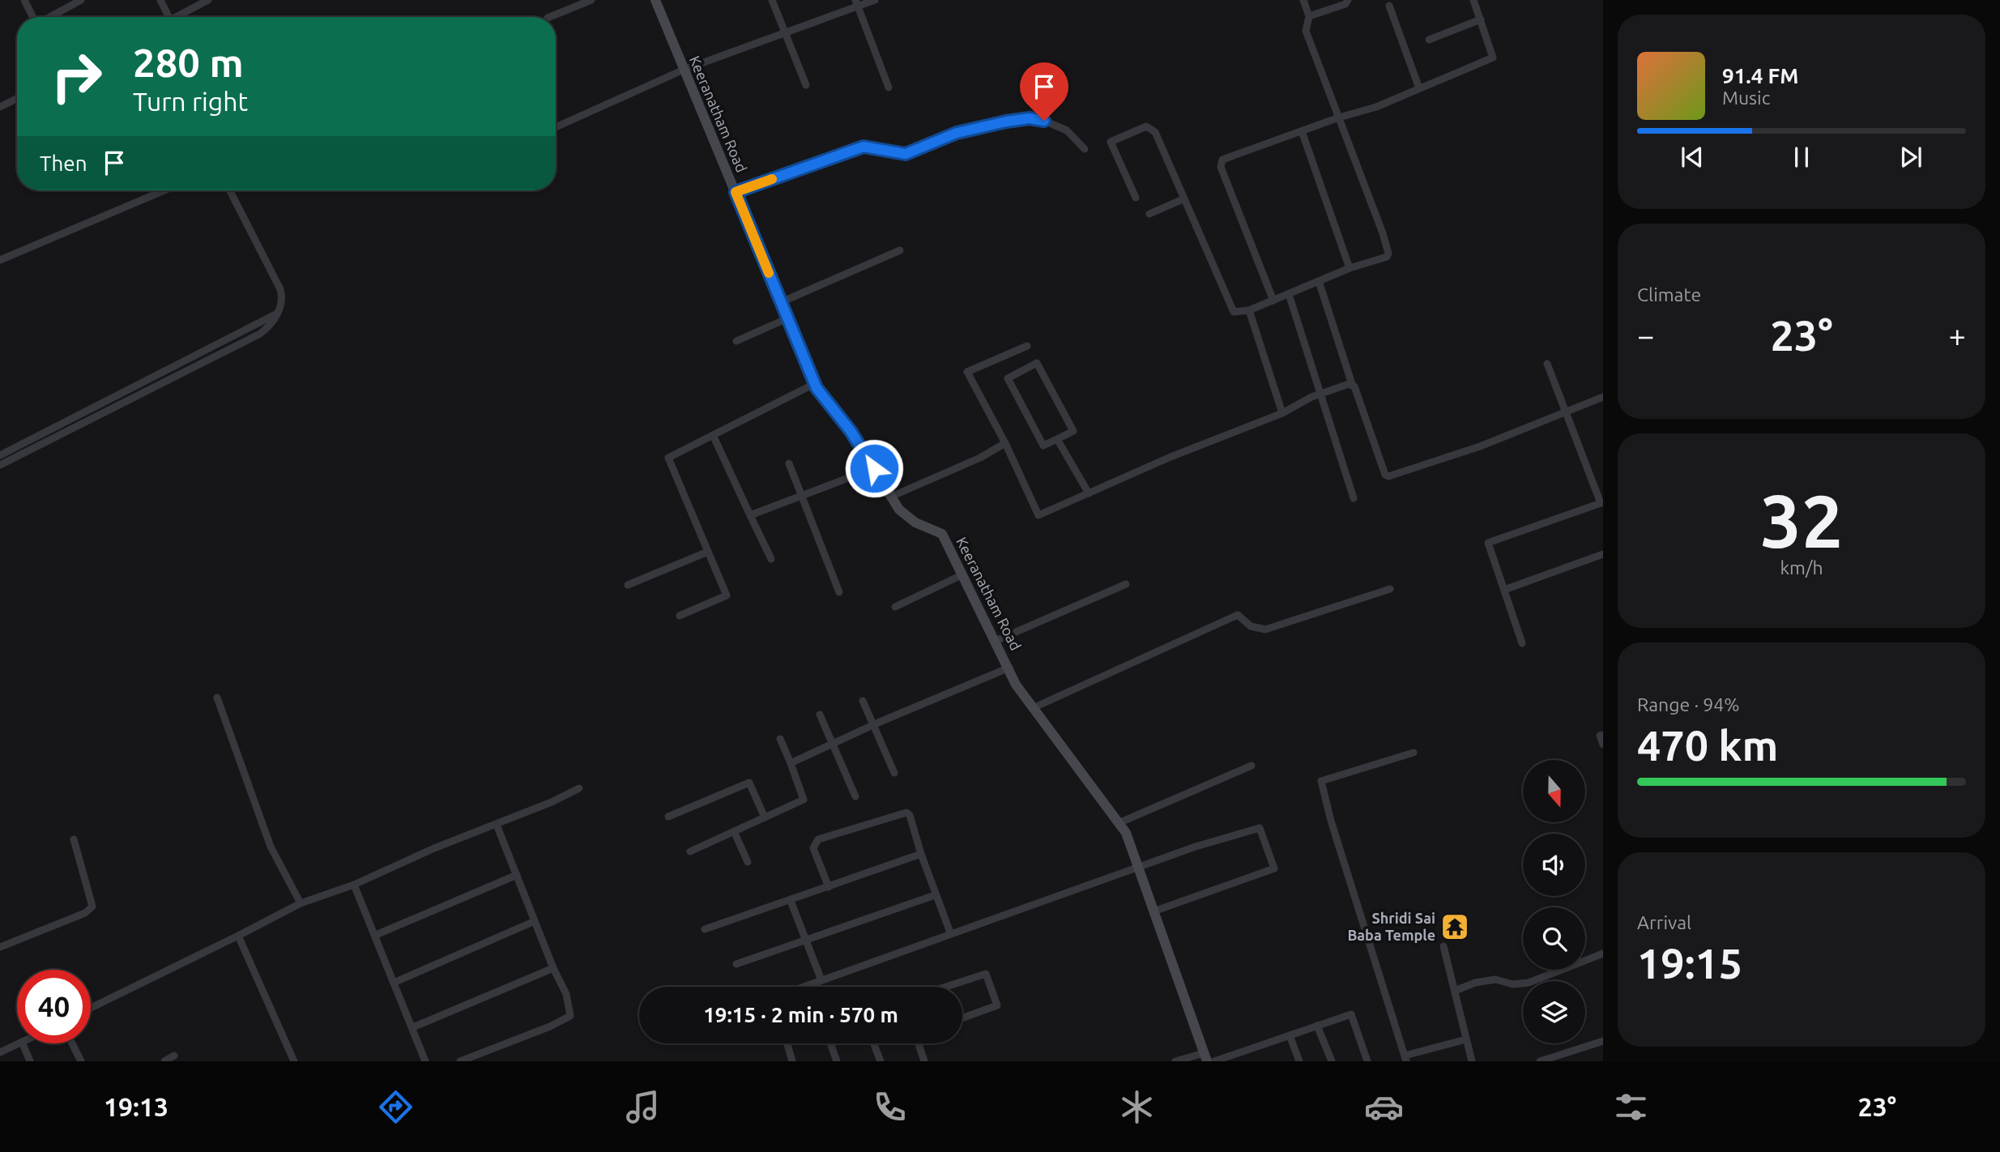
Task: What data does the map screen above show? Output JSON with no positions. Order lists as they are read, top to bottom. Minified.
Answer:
{"streets":{"street":["Keeranatham Road"]},"places":{"temple":["Shridi Sai Baba Temple"]},"north":"bottom","page":{"turn":["280 m","Turn right"],"song":["91.4 FM","Music"],"then":"Then","tile":["Climate",["32","km/h"],["Range · 94%","470 km"],["Arrival","19:15"]],"heat":["−","23°","+"],"limit":"40","trip":"19:15 · 2 min · 570 m","tabs":["19:13","23°"]}}
